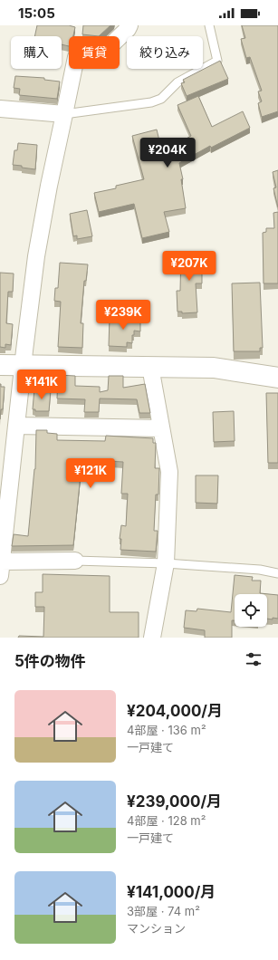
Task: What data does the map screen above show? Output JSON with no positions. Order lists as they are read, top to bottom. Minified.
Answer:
{"page":{"status":"15:05","chip":["購入","賃貸","絞り込み"],"price":["¥204K","¥207K","¥239K","¥141K","¥121K"],"heading":"5件の物件","list":[{"name":"¥204,000/月","note":"4部屋 · 136 m² · 一戸建て"},{"name":"¥239,000/月","note":"4部屋 · 128 m² · 一戸建て"},{"name":"¥141,000/月","note":"3部屋 · 74 m² · マンション"}]}}
